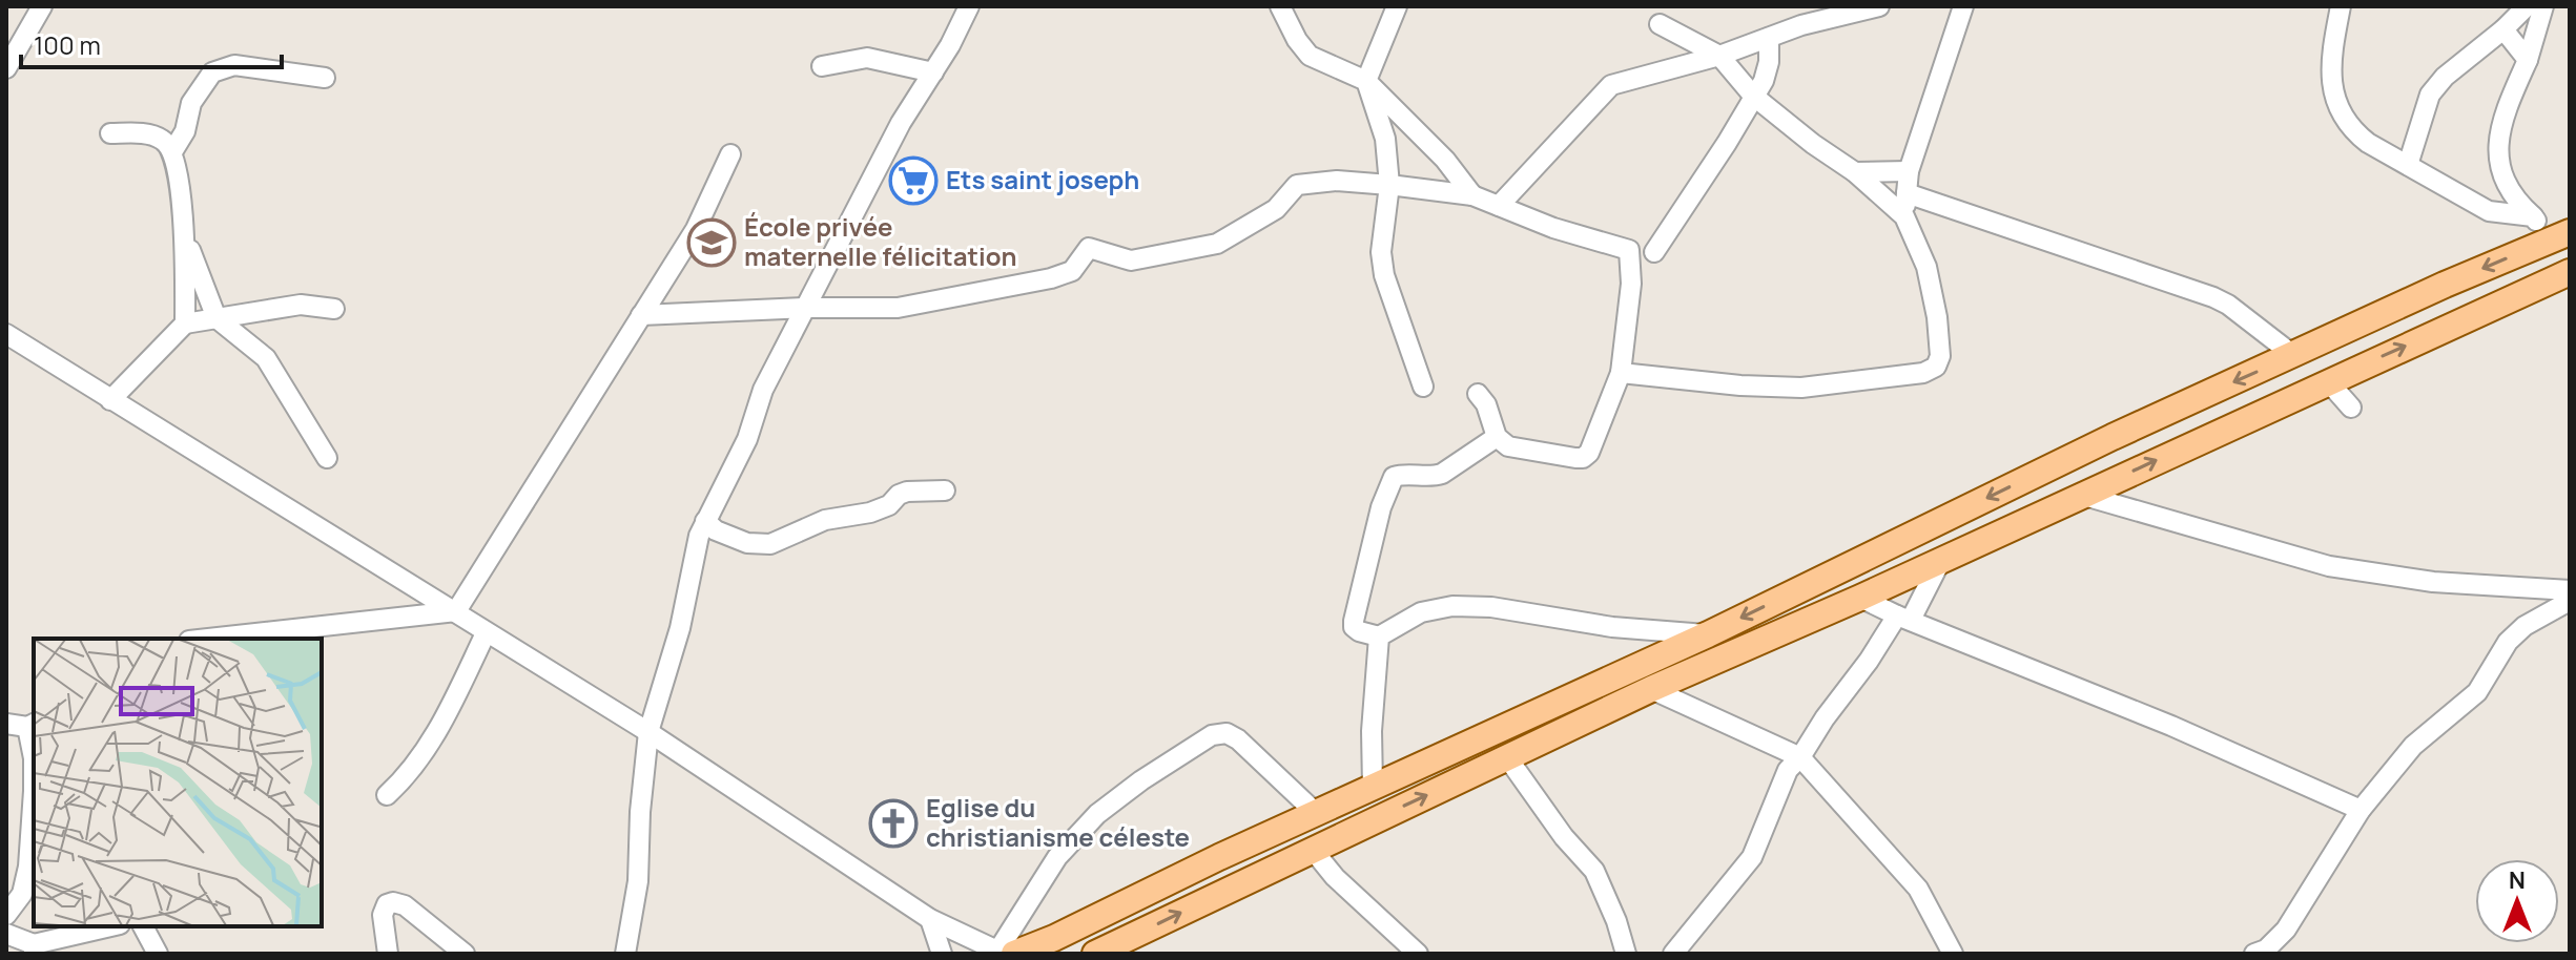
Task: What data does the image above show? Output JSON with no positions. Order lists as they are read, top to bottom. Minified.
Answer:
{"places":{"supermarket":["Ets saint joseph"],"school or university":["École privée maternelle félicitation"],"church":["Eglise du christianisme céleste"]},"scale_bar":"100 m","north":"top"}
